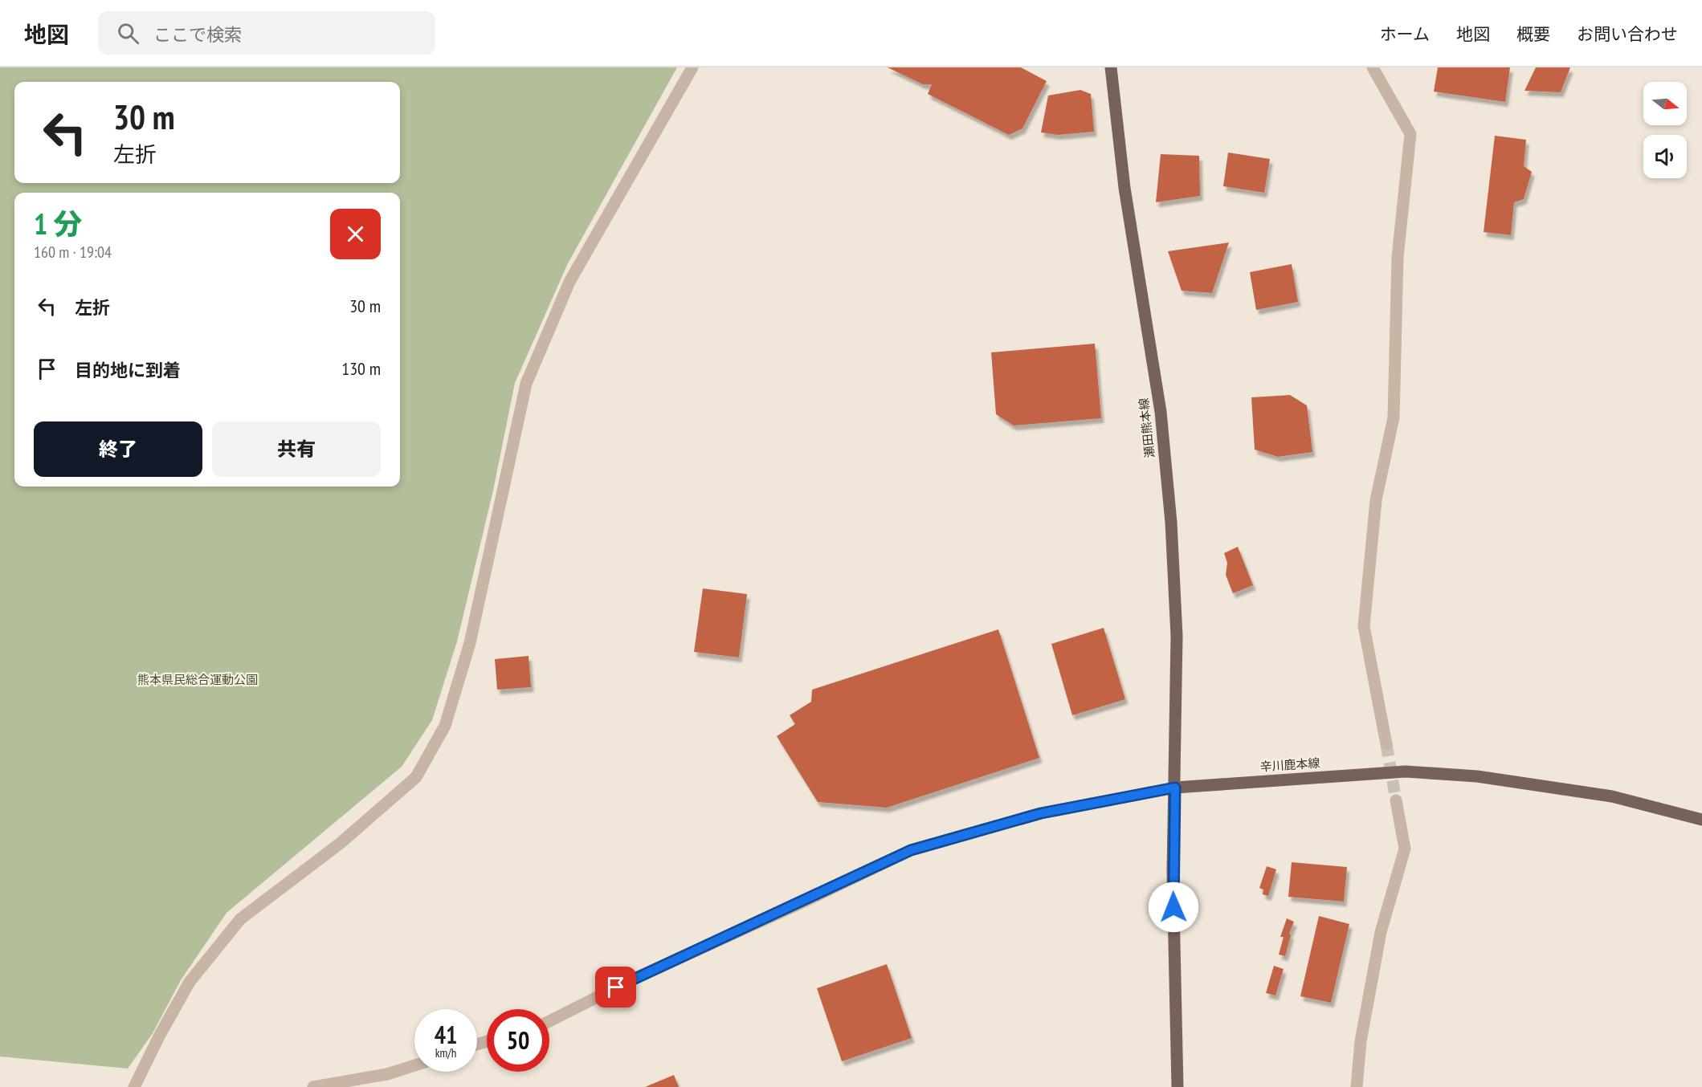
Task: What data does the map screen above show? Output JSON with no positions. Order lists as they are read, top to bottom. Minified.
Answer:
{"streets":{"main road":["瀬田熊本線","辛川鹿本線"]},"crossings":[["瀬田熊本線","辛川鹿本線"]],"parks":["熊本県民総合運動公園"],"north":"right","page":{"header":"地図","search":"ここで検索","nav":["ホーム","地図","概要","お問い合わせ"],"turn":["30 m","左折"],"heading":["1 分","160 m · 19:04"],"list":[{"name":"左折","value":"30 m"},{"name":"目的地に到着","value":"130 m"}],"buttons":["終了","共有"],"speed":"41 km/h","limit":"50"}}
